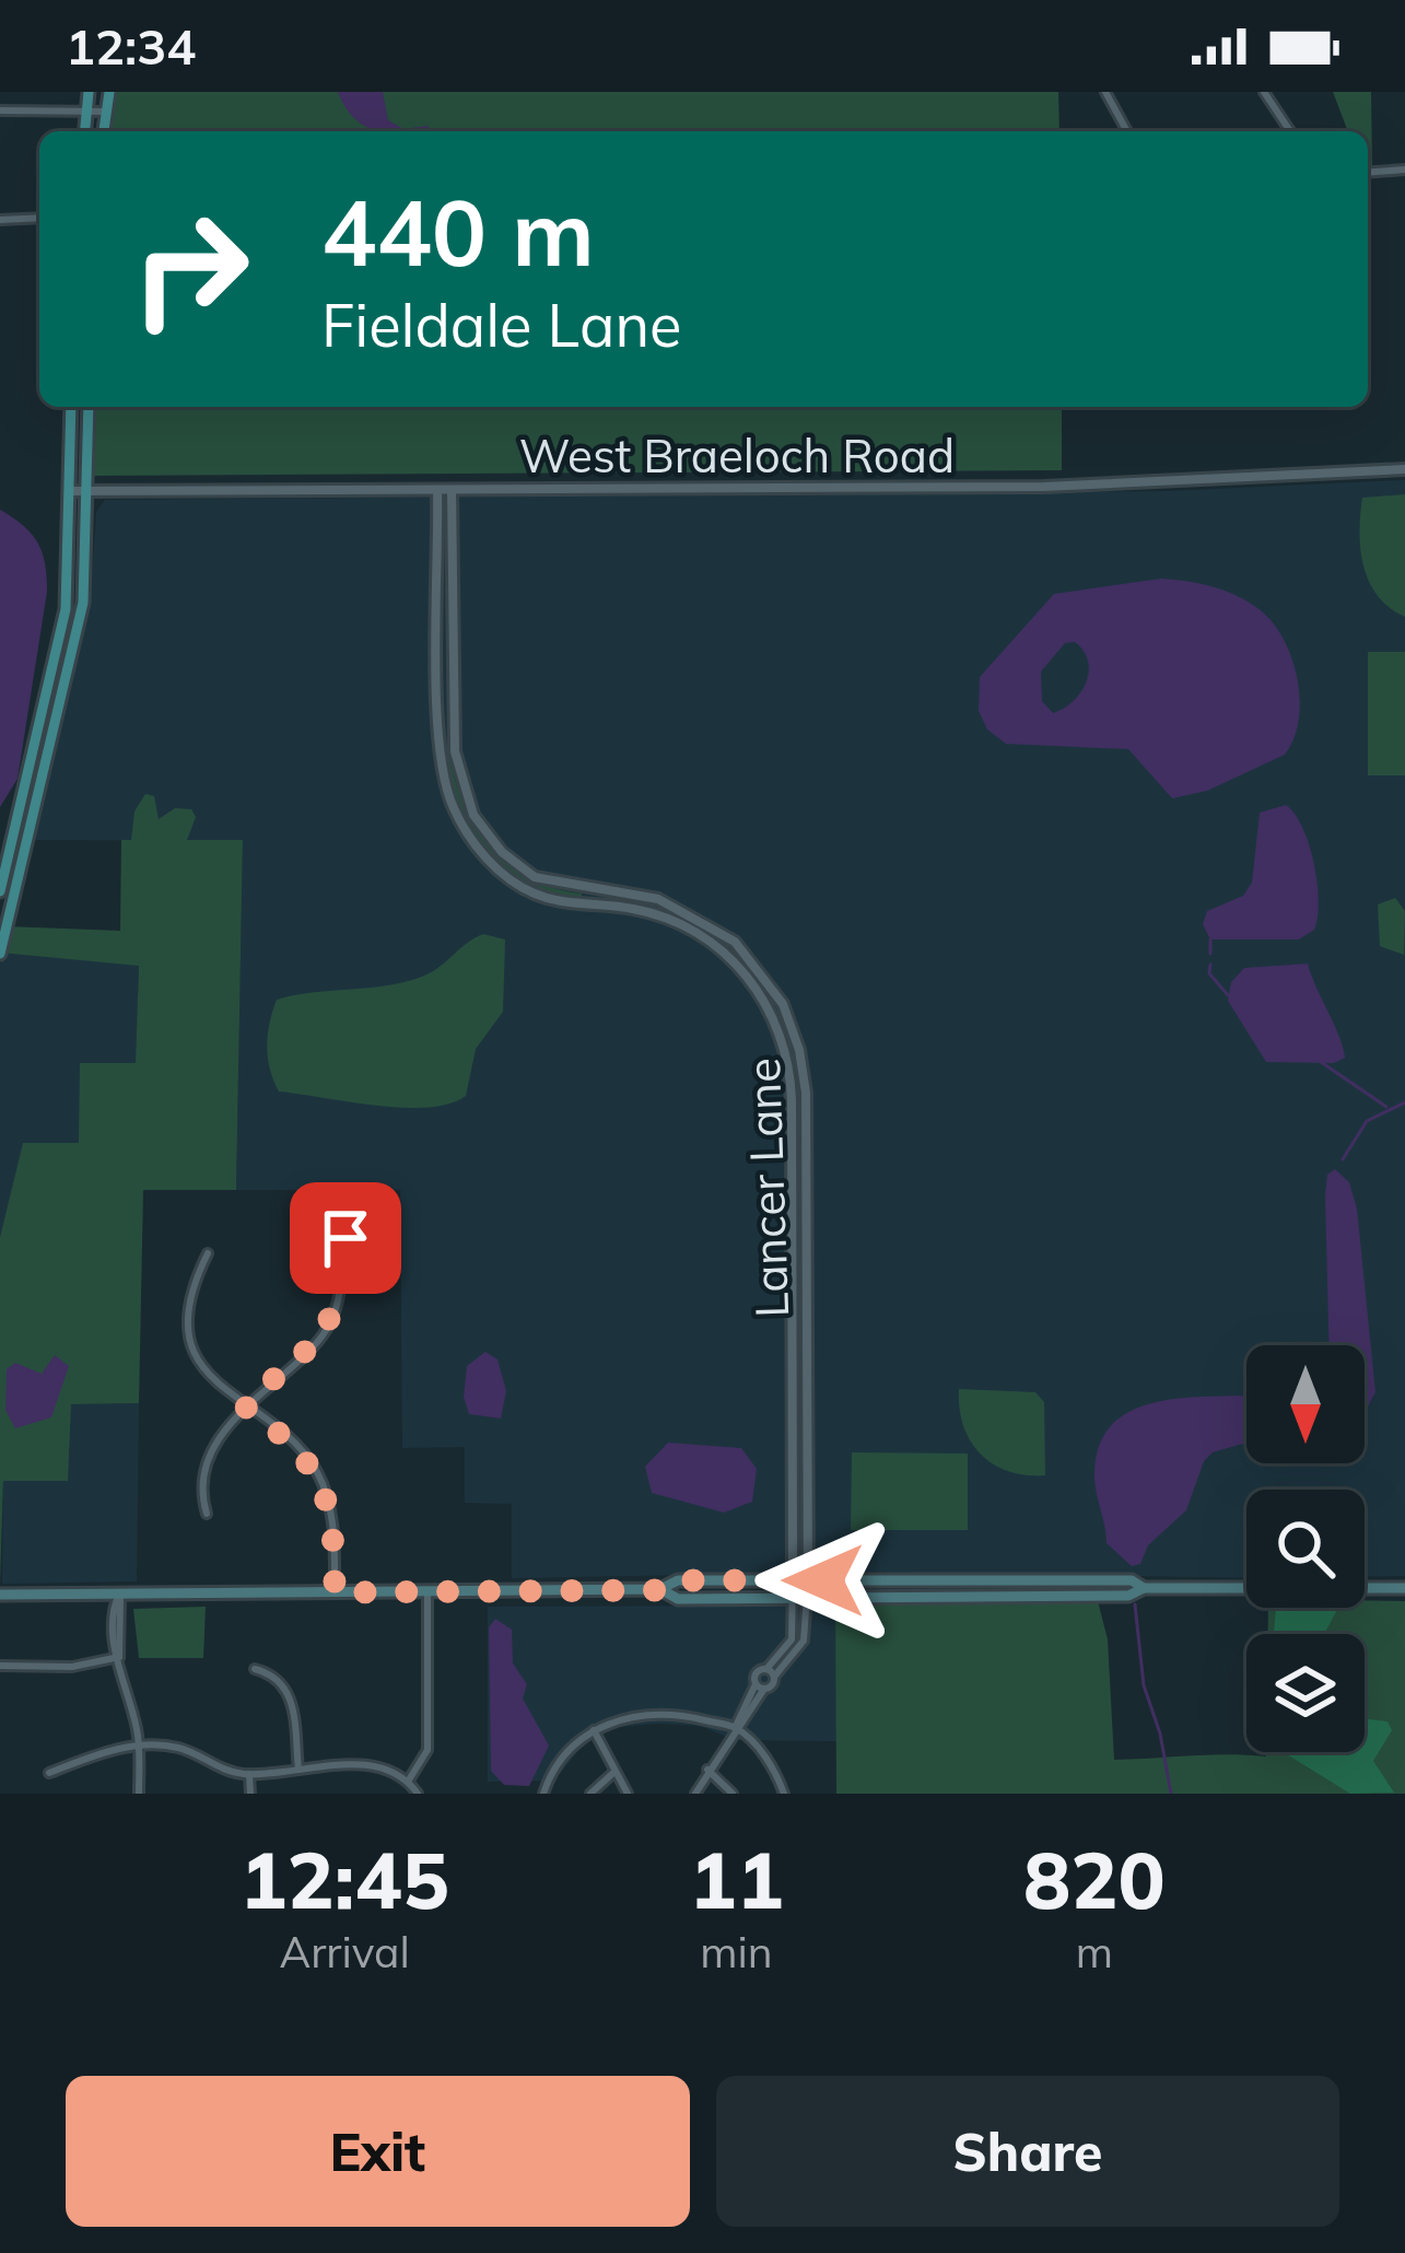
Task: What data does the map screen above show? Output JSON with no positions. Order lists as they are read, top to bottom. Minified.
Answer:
{"streets":{"street":["West Braeloch Road","Lancer Lane"]},"crossings":[["West Braeloch Road","Lancer Lane"]],"north":"bottom","page":{"status":"12:34","turn":["440 m","Fieldale Lane"],"eta":["12:45","Arrival","11","min","820","m"],"buttons":["Exit","Share"]}}
